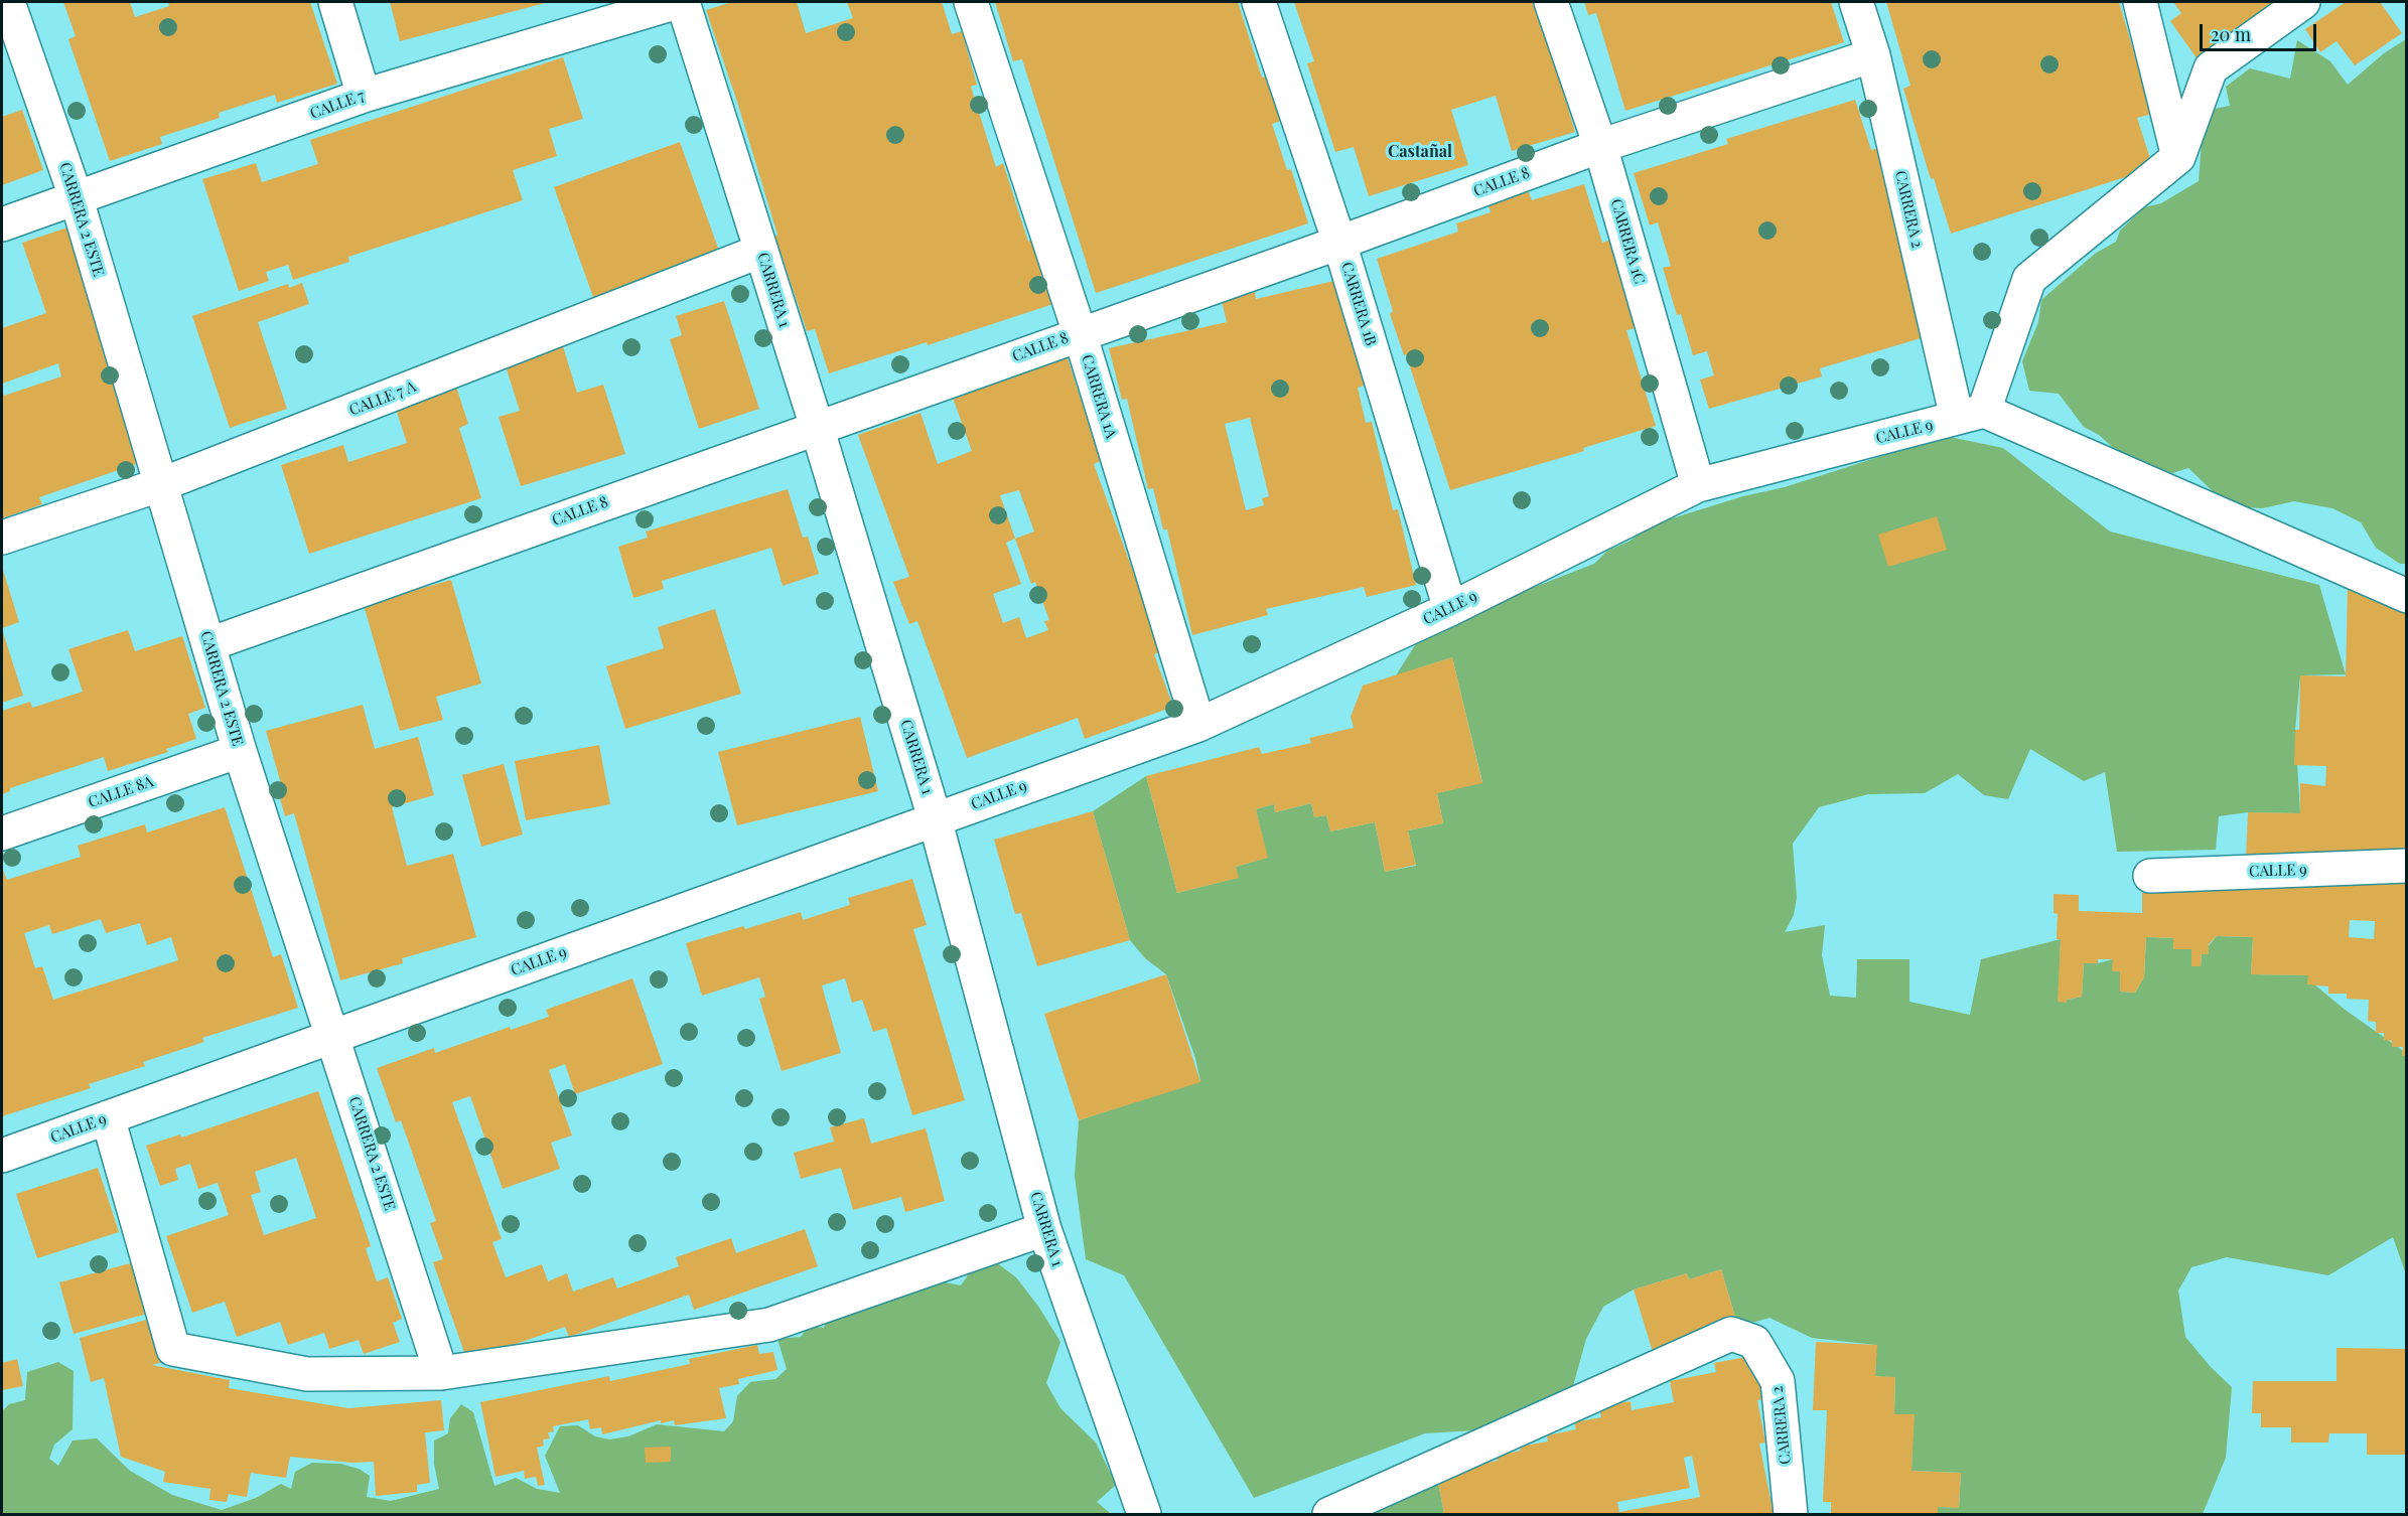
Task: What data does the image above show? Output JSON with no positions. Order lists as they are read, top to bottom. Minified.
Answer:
{"streets":{"street":["CALLE 7","CALLE 8","CARRERA 2","CARRERA 2 ESTE","CARRERA 1C","CARRERA 1","CARRERA 1B","CARRERA 1A","CALLE 7 A","CALLE 9","CALLE 8A"]},"crossings":[["CALLE 7","CARRERA 2 ESTE"],["CALLE 8","CARRERA 2"],["CALLE 8","CARRERA 2 ESTE"],["CALLE 8","CARRERA 1C"],["CALLE 8","CARRERA 1"],["CALLE 8","CARRERA 1B"],["CALLE 8","CARRERA 1A"],["CARRERA 2","CALLE 9"],["CARRERA 2 ESTE","CALLE 7 A"],["CARRERA 2 ESTE","CALLE 9"],["CARRERA 2 ESTE","CALLE 8A"],["CARRERA 1C","CALLE 9"],["CARRERA 1","CALLE 7 A"],["CARRERA 1","CALLE 9"],["CARRERA 1B","CALLE 9"],["CARRERA 1A","CALLE 9"]],"districts":["Castañal"],"scale_bar":"20 m"}
